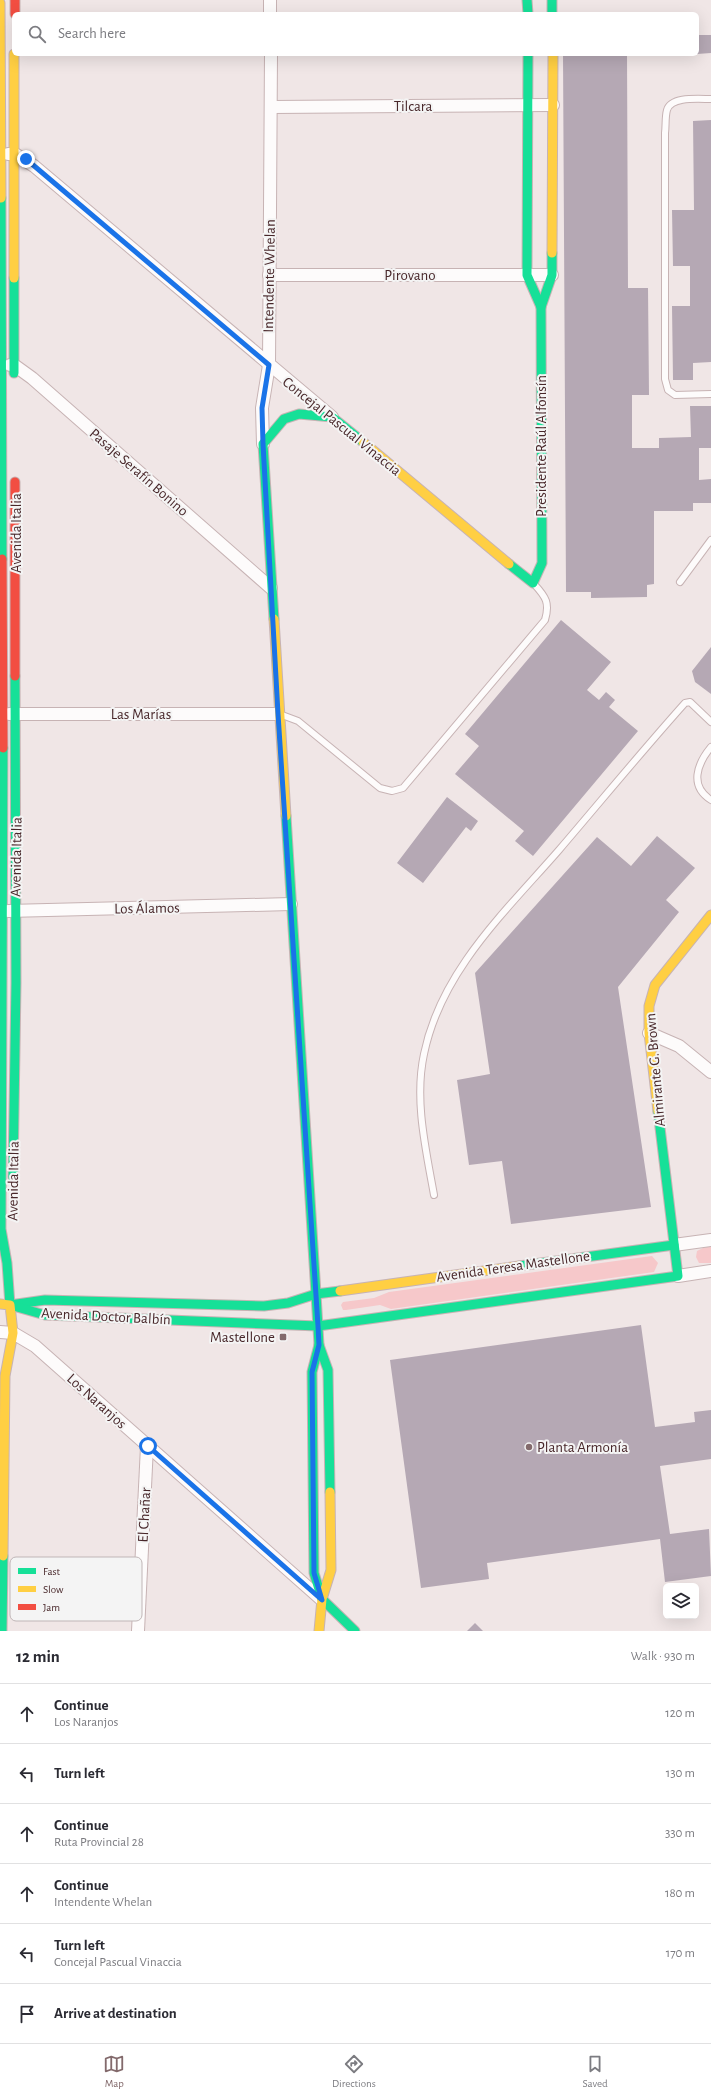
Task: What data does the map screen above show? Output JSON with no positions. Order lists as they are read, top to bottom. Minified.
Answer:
{"streets":{"main road":["Intendente Whelan","Concejal Pascual Vinaccia","Presidente Raúl Alfonsín","Avenida Italia","Almirante G. Brown","Avenida Teresa Mastellone","Avenida Doctor Balbín"],"street":["Tilcara","Pirovano","Pasaje Serafín Bonino","Las Marías","Los Álamos","Los Naranjos","El Chañar"]},"crossings":[["Tilcara","Intendente Whelan"],["Tilcara","Presidente Raúl Alfonsín"],["Pirovano","Intendente Whelan"],["Pirovano","Presidente Raúl Alfonsín"],["Intendente Whelan","Concejal Pascual Vinaccia"],["Intendente Whelan","Pasaje Serafín Bonino"],["Intendente Whelan","Las Marías"],["Intendente Whelan","Los Álamos"],["Intendente Whelan","Avenida Teresa Mastellone"],["Intendente Whelan","Avenida Doctor Balbín"],["Concejal Pascual Vinaccia","Presidente Raúl Alfonsín"],["Concejal Pascual Vinaccia","Avenida Italia"],["Pasaje Serafín Bonino","Avenida Italia"],["Avenida Italia","Las Marías"],["Avenida Italia","Los Álamos"],["Almirante G. Brown","Avenida Teresa Mastellone"],["Avenida Teresa Mastellone","Avenida Doctor Balbín"],["Los Naranjos","El Chañar"]],"places":{"transit":["Mastellone"],"other":["Planta Armonía"]},"legend":["Fast","Slow","Jam"],"page":{"search":"Search here","heading":["12 min","Walk · 930 m"],"list":[["Continue","Los Naranjos","120 m"],["Turn left","130 m"],["Continue","Ruta Provincial 28","330 m"],["Continue","Intendente Whelan","180 m"],["Turn left","Concejal Pascual Vinaccia","170 m"],"Arrive at destination"],"nav":["Map","Directions","Saved"]}}
